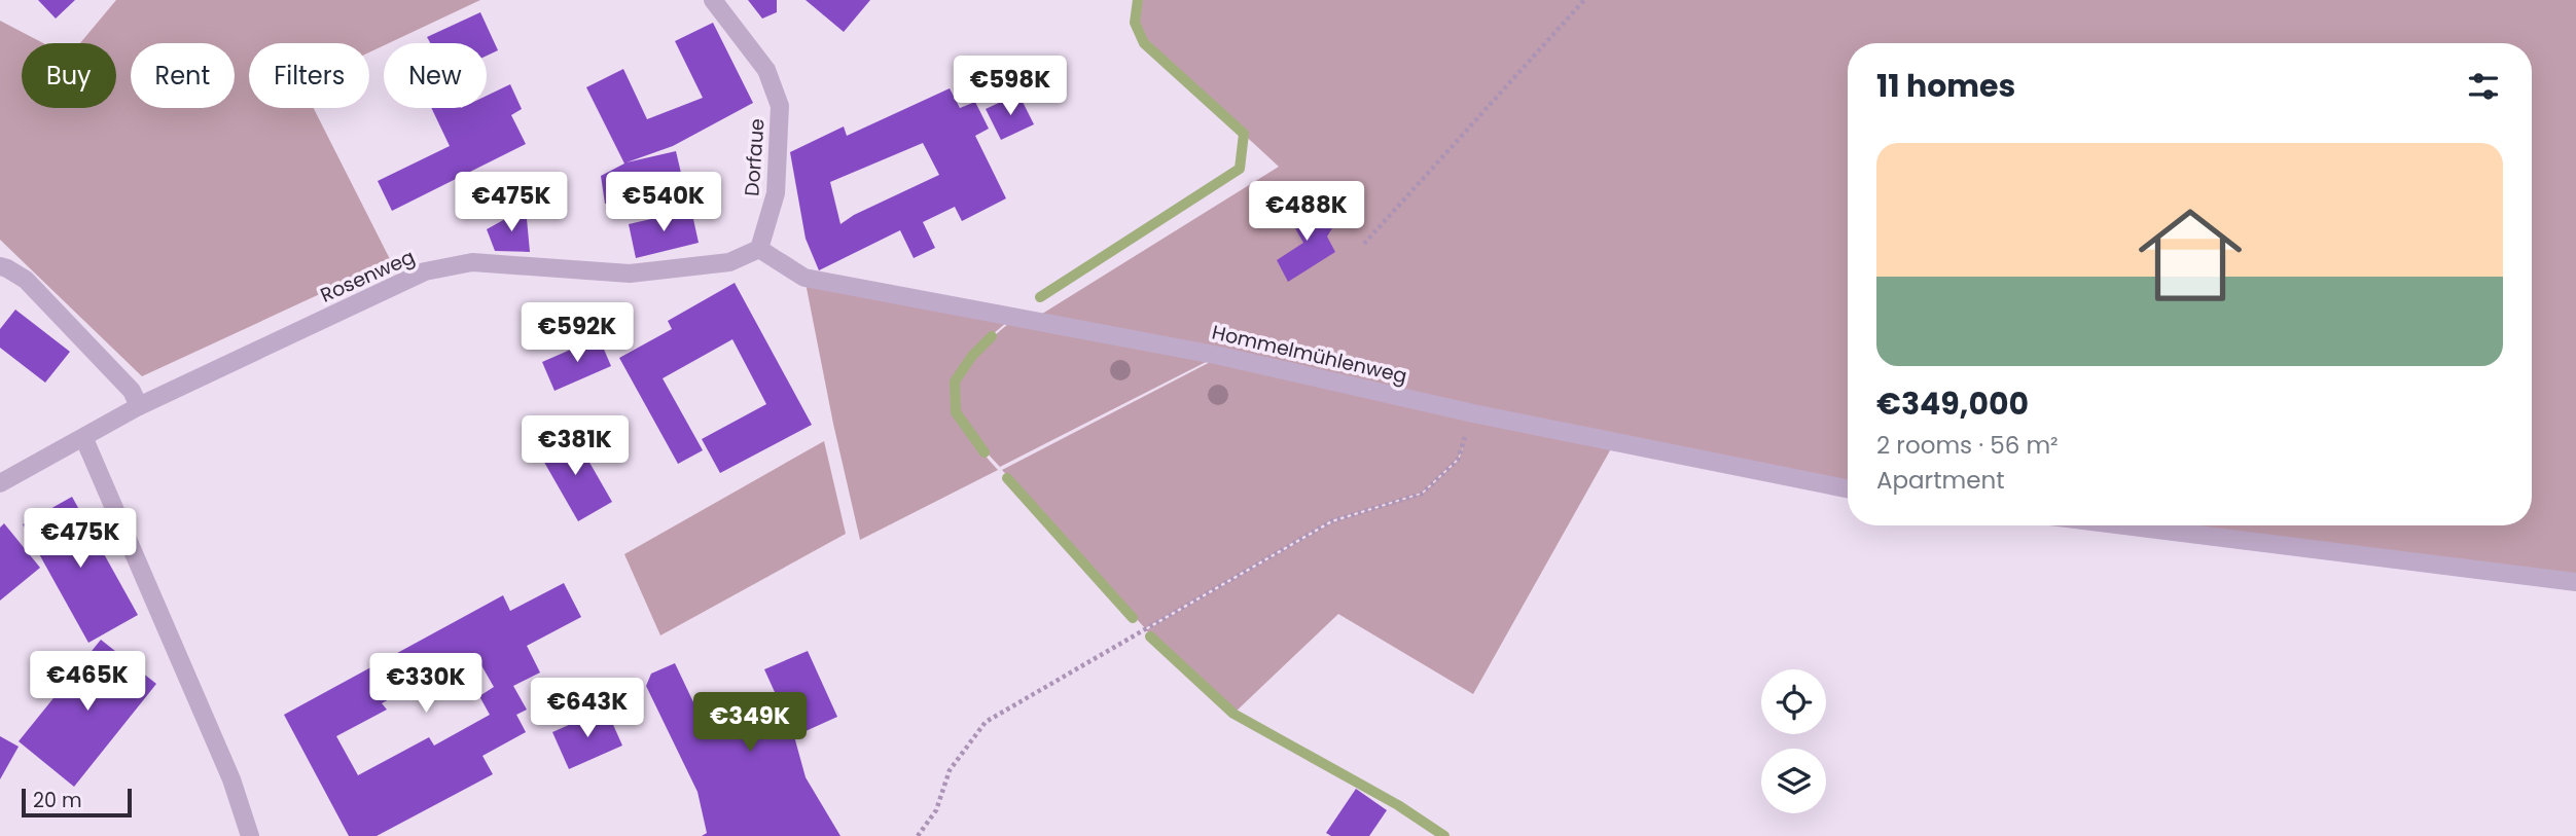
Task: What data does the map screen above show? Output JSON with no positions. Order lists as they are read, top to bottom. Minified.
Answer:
{"streets":{"street":["Dorfaue","Rosenweg","Hommelmühlenweg"]},"crossings":[["Dorfaue","Rosenweg"],["Dorfaue","Hommelmühlenweg"],["Rosenweg","Hommelmühlenweg"]],"scale_bar":"20 m","page":{"chip":["Buy","Rent","Filters","New"],"heading":"11 homes","price":["€598K","€475K","€540K","€488K","€592K","€381K","€475K","€465K","€330K","€643K","€349K"],"list":[{"name":"€349,000","note":"2 rooms · 56 m² · Apartment"}],"scale":"20 m"}}
